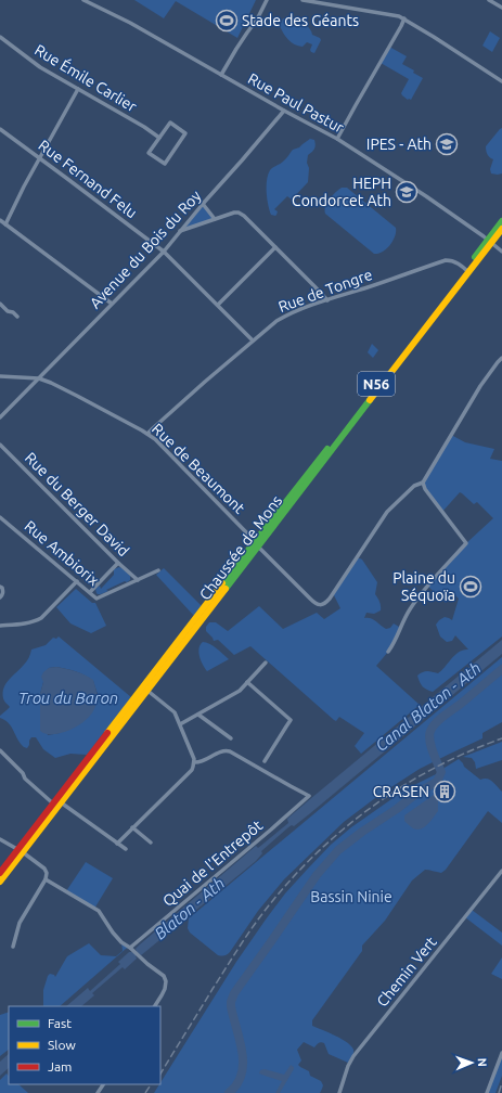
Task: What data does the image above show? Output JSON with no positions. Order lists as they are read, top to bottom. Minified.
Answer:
{"streets":{"main road":["N56","Chaussée de Mons"],"street":["Rue Émile Carlier","Rue Paul Pastur","Rue Fernand Felu","Avenue du Bois du Roy","Rue de Tongre","Rue de Beaumont","Rue du Berger David","Rue Ambiorix","Quai de l'Entrepôt","Chemin Vert"]},"crossings":[["Rue Paul Pastur","Avenue du Bois du Roy"],["Rue Paul Pastur","Chaussée de Mons"],["Rue Fernand Felu","Avenue du Bois du Roy"],["Rue Fernand Felu","Rue de Tongre"],["Avenue du Bois du Roy","Rue de Beaumont"],["Rue de Tongre","Rue de Beaumont"],["Rue de Tongre","Chaussée de Mons"],["Rue de Beaumont","Chaussée de Mons"],["Rue du Berger David","Rue Ambiorix"]],"water":["Trou du Baron","Canal Blaton - Ath","Blaton - Ath"],"parks":["Bassin Ninie"],"places":{"sports":["Stade des Géants","Plaine du Séquoïa"],"school or university":["IPES - Ath","HEPH Condorcet Ath"],"building":["CRASEN"]},"legend":["Fast","Slow","Jam"],"north":"right"}
